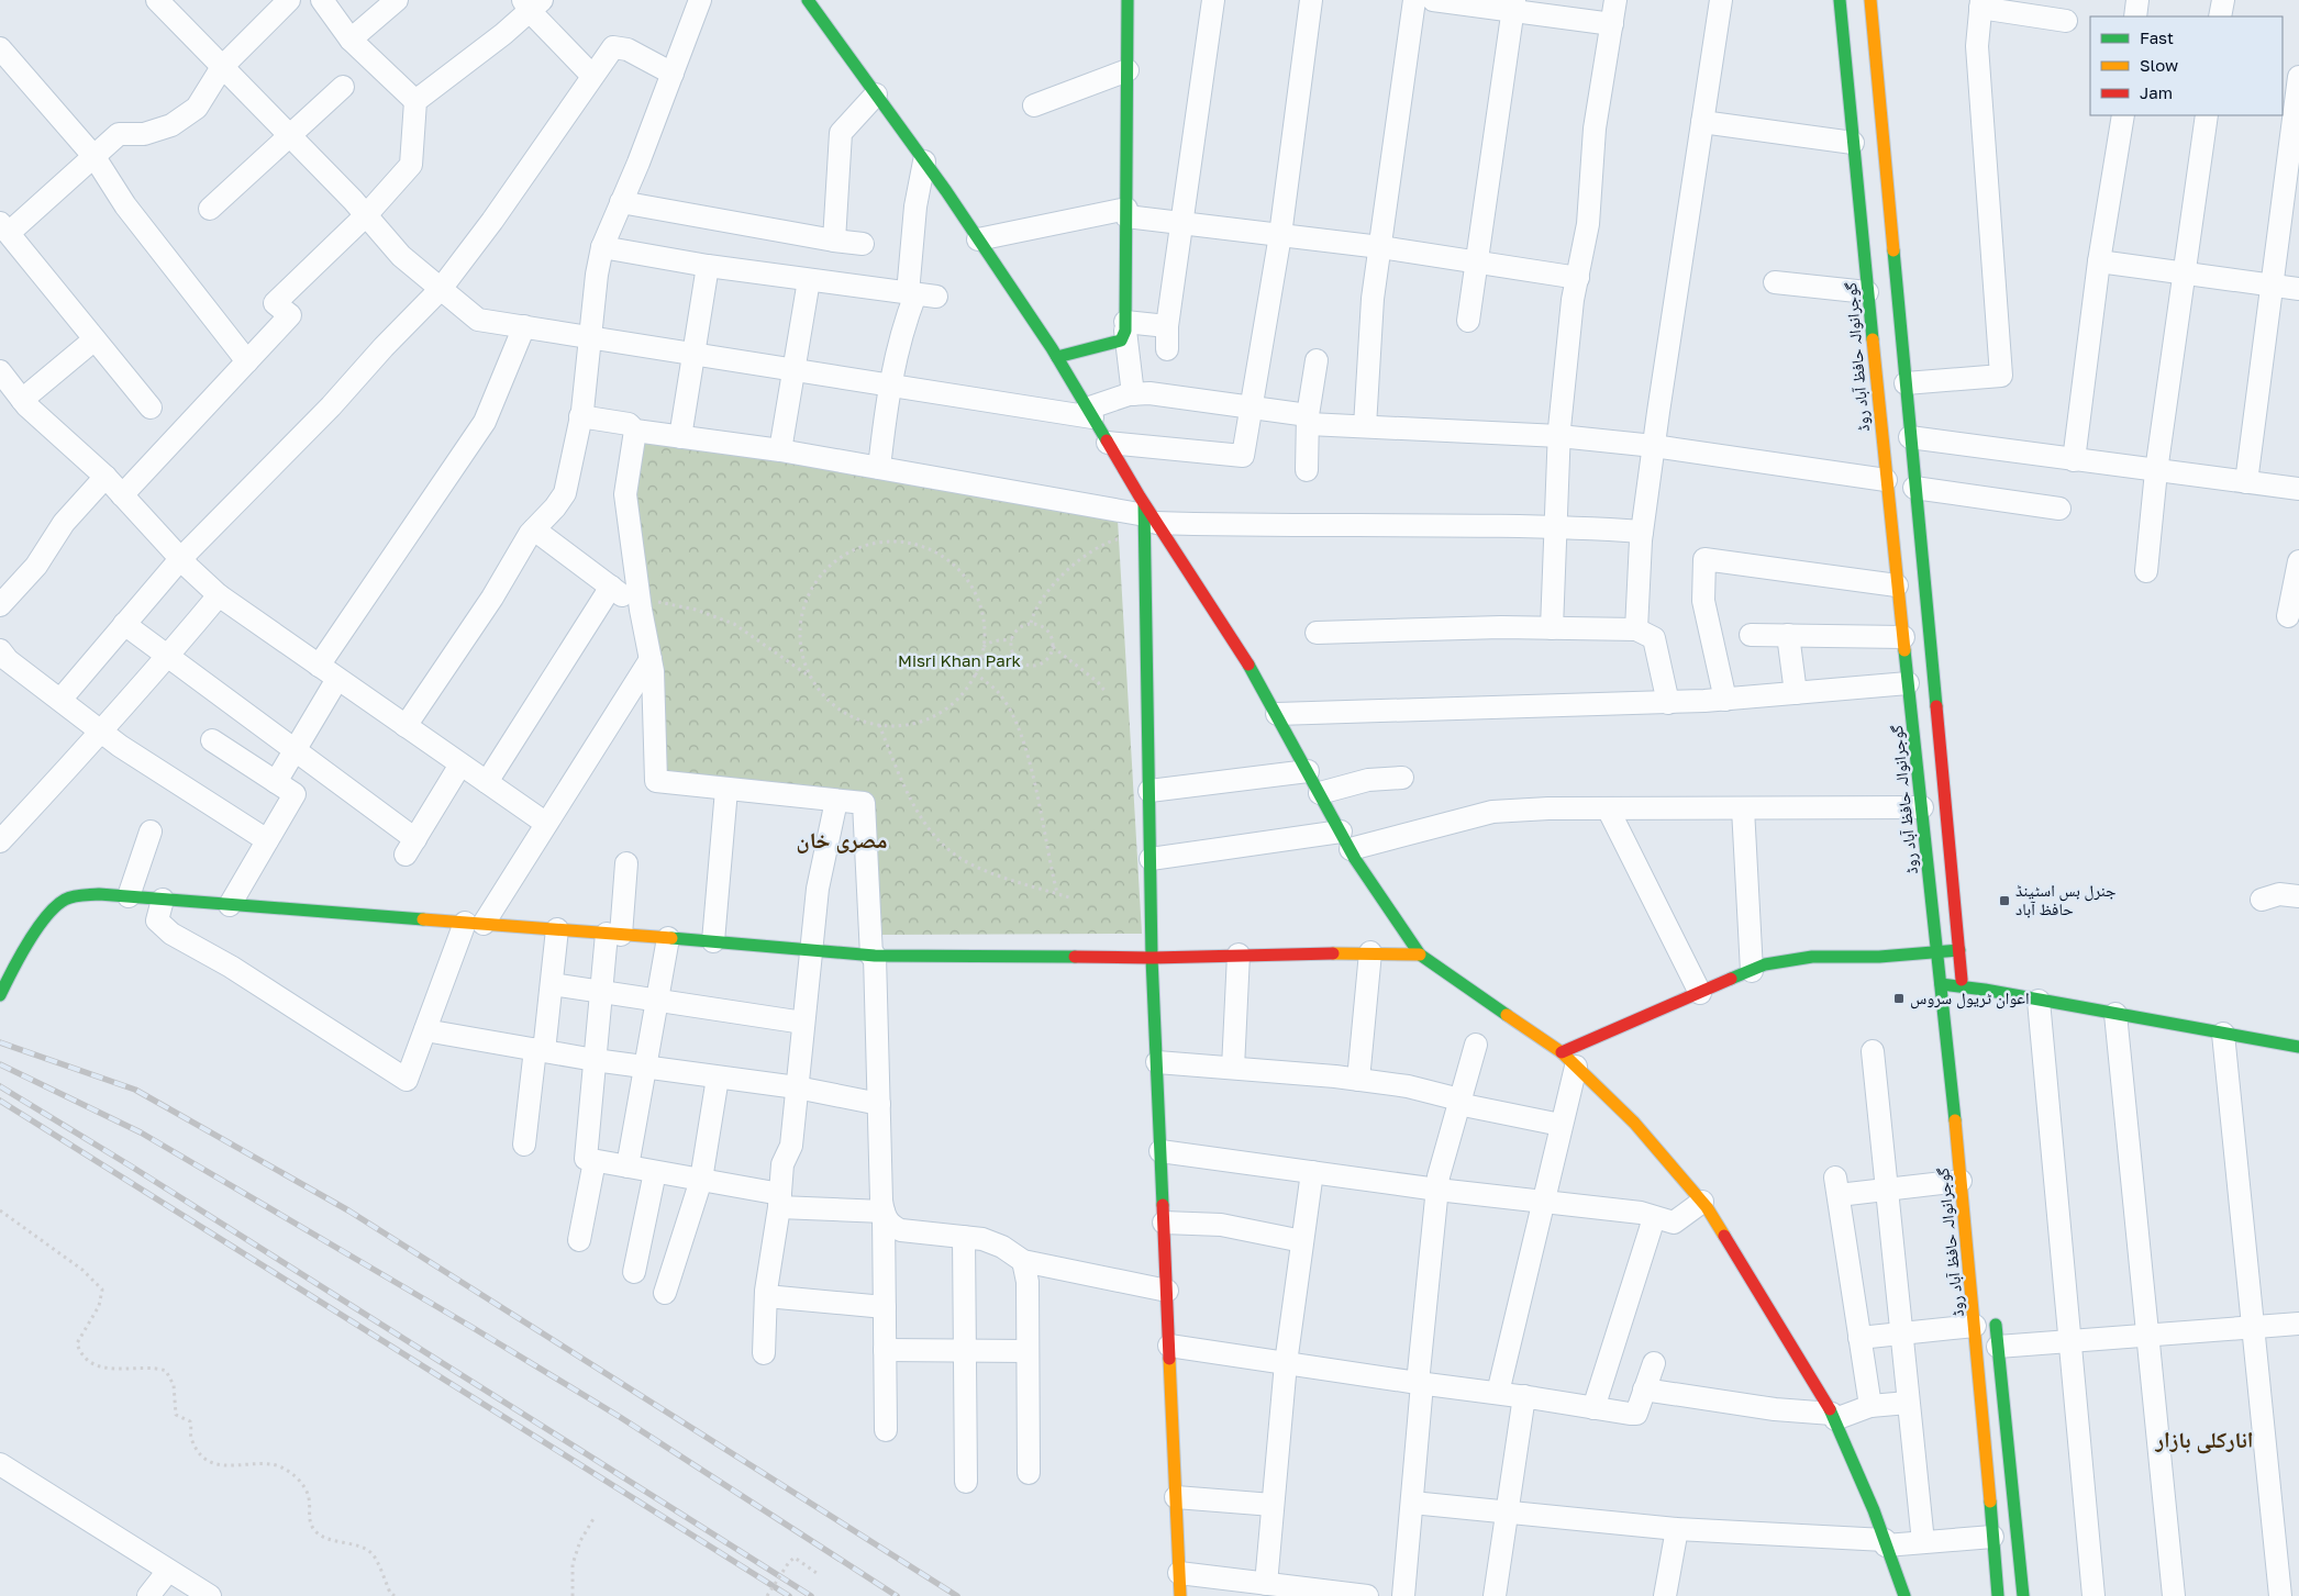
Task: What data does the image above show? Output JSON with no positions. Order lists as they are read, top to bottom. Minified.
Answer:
{"streets":{"main road":["گوجرانوالہ حافظ آباد روڈ"]},"districts":["مصری خان","انارکلی بازار"],"parks":["Misri Khan Park"],"places":{"transit":["جنرل بس اسٹینڈ حافظ آباد","اعوان ٹریول سروس"]},"legend":["Fast","Slow","Jam"]}
